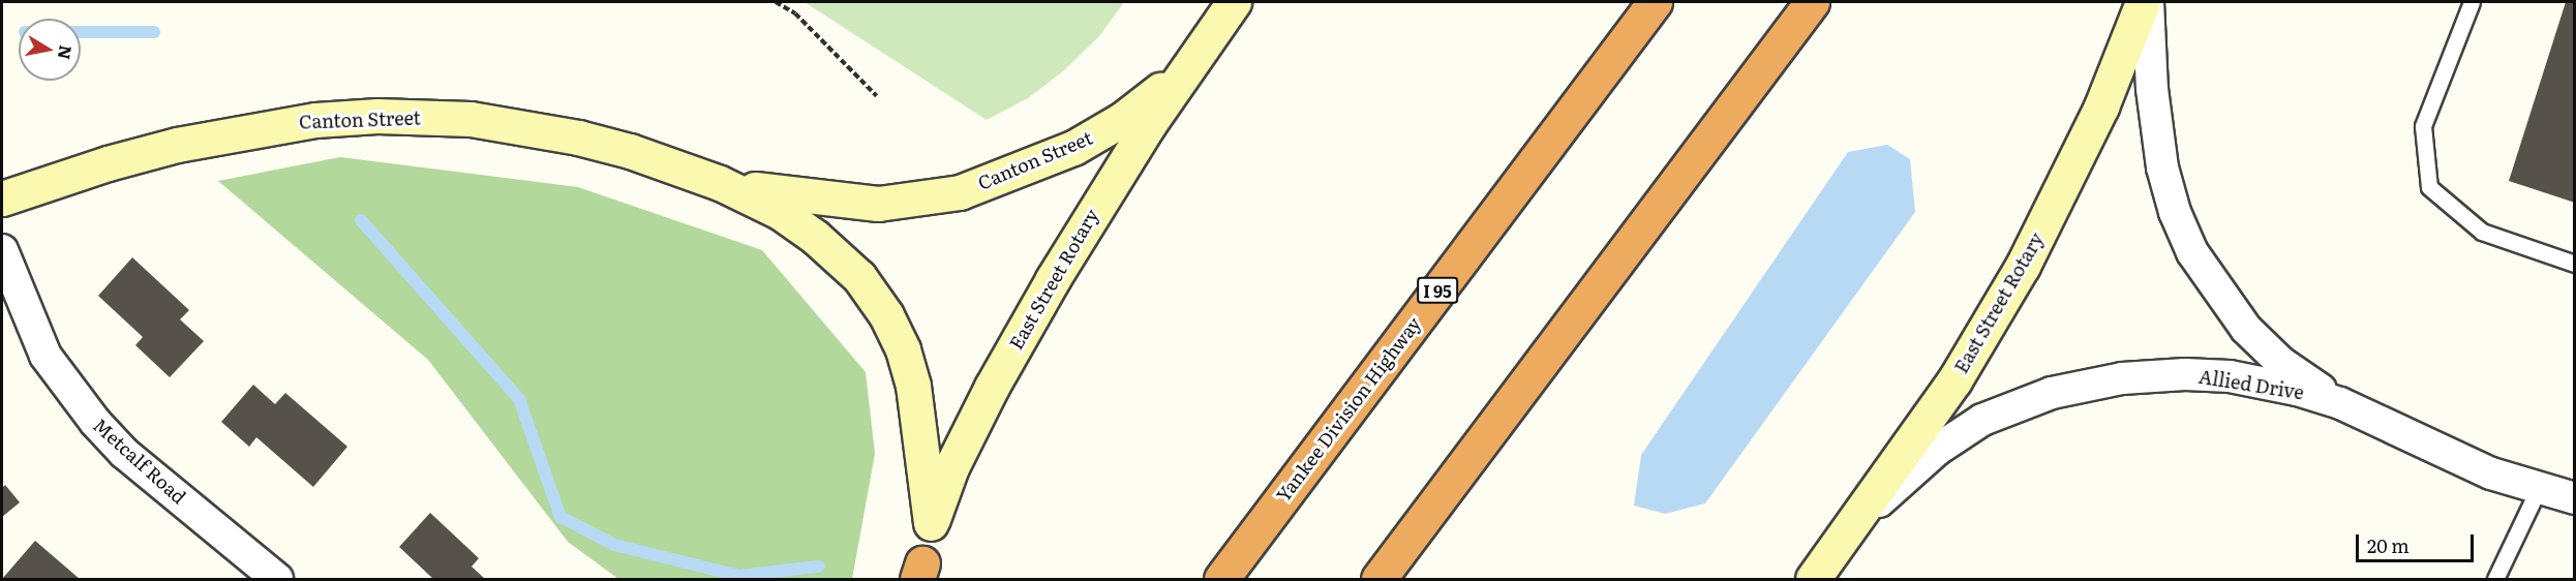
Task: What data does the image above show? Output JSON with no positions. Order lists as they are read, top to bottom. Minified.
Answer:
{"streets":{"highway":["I 95","Yankee Division Highway"],"main road":["Canton Street","East Street Rotary"],"street":["Allied Drive","Metcalf Road"]},"crossings":[["Canton Street","East Street Rotary"],["East Street Rotary","Allied Drive"]],"scale_bar":"20 m","north":"right"}
